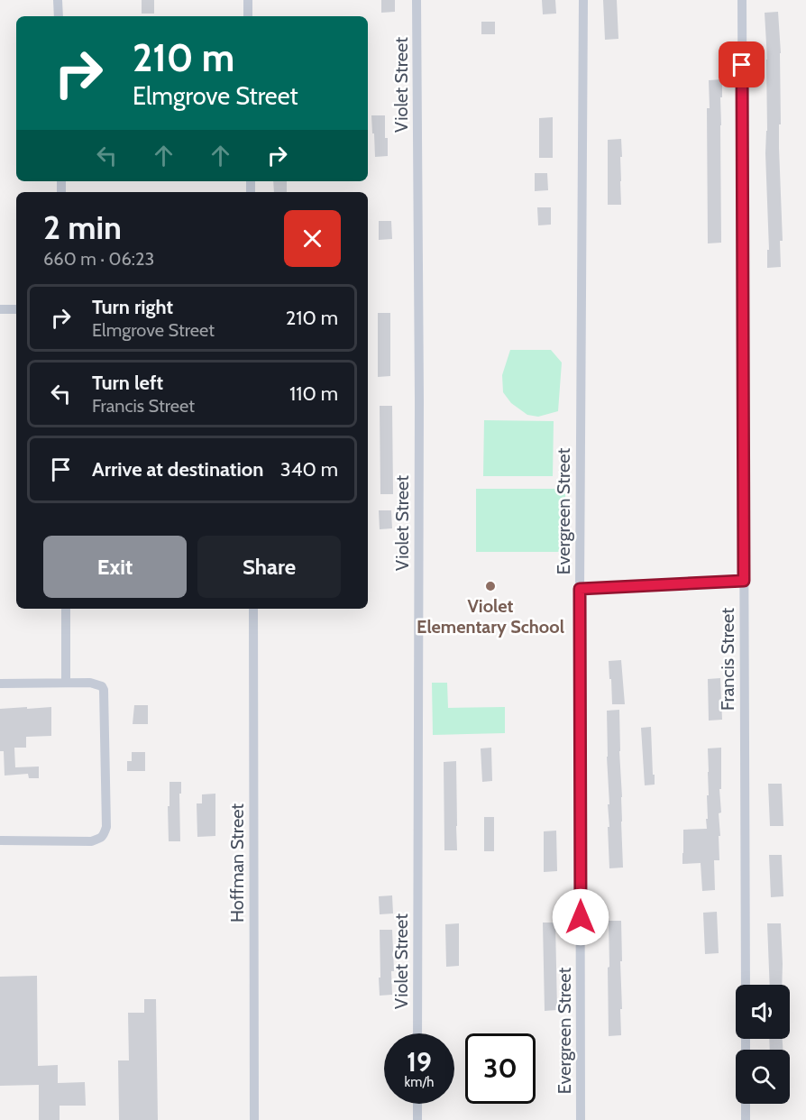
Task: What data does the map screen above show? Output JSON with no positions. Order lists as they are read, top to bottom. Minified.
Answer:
{"streets":{"street":["Violet Street","Evergreen Street","Francis Street","Hoffman Street"]},"places":["Violet Elementary School"],"page":{"turn":["210 m","Elmgrove Street"],"heading":["2 min","660 m · 06:23"],"list":[{"name":"Turn right","note":"Elmgrove Street","value":"210 m"},{"name":"Turn left","note":"Francis Street","value":"110 m"},{"name":"Arrive at destination","value":"340 m"}],"buttons":["Exit","Share"],"speed":"19 km/h","limit":"30"}}
